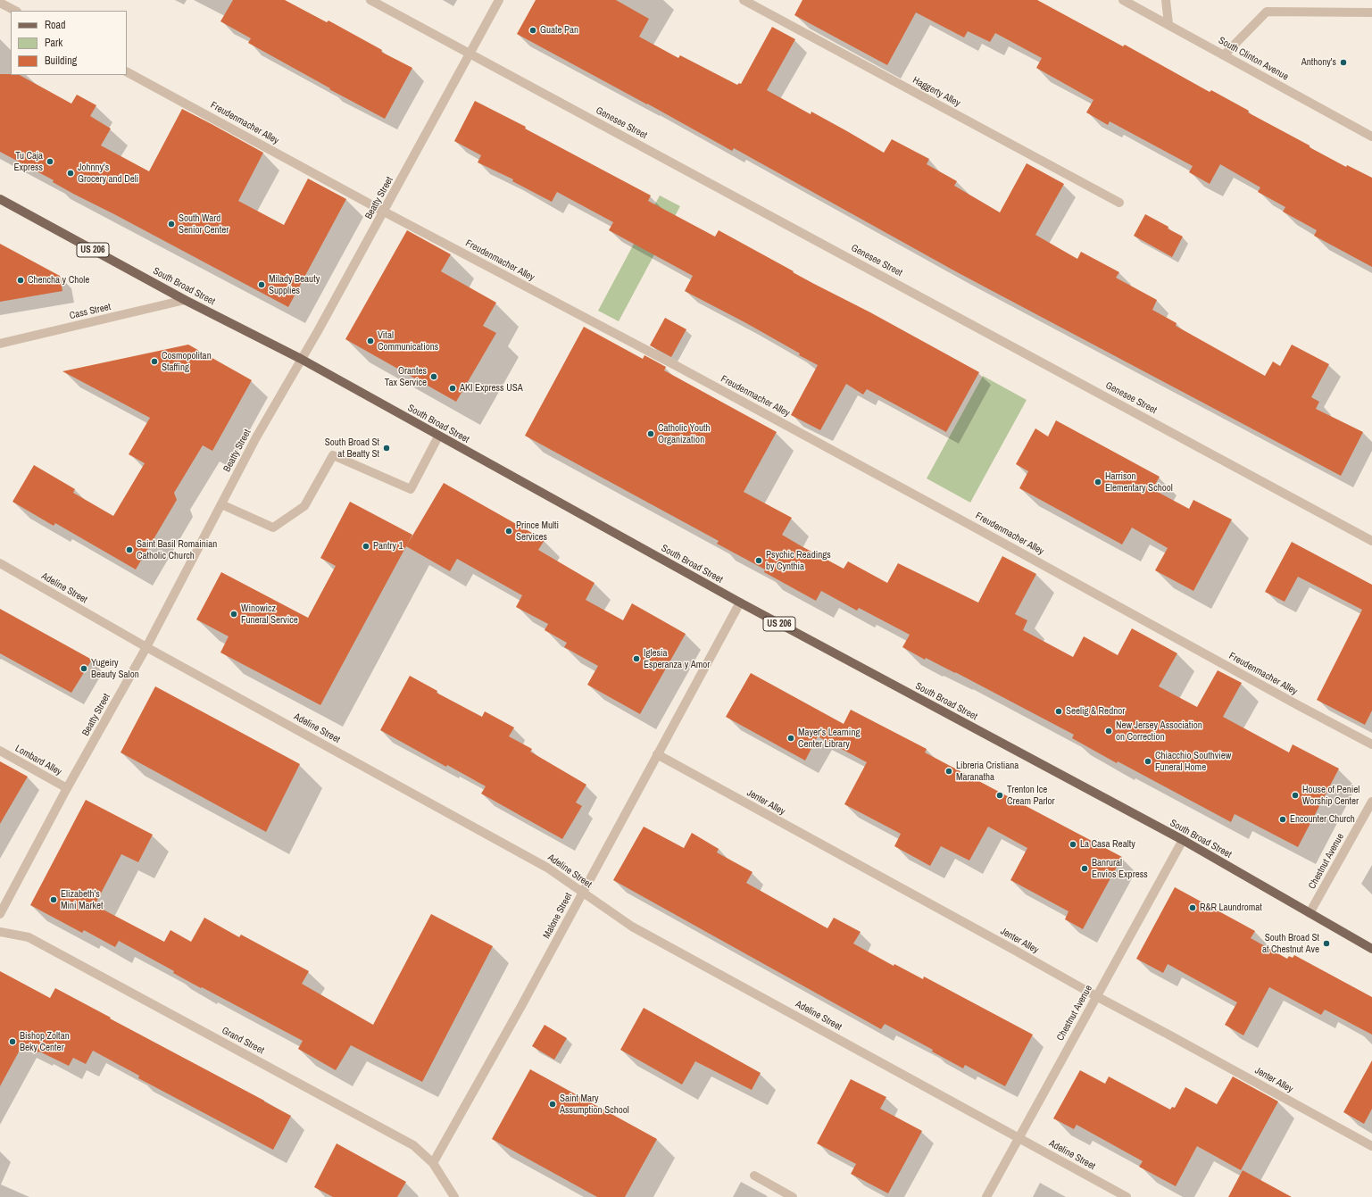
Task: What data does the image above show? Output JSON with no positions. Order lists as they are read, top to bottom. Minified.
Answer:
{"streets":{"main road":["US 206","South Broad Street"],"street":["South Clinton Avenue","Haggerty Alley","Freudenmacher Alley","Genesee Street","Beatty Street","Cass Street","Adeline Street","Lombard Alley","Jenter Alley","Chestnut Avenue","Malone Street","Grand Street"]},"crossings":[["Freudenmacher Alley","Beatty Street"],["Genesee Street","Beatty Street"],["Beatty Street","South Broad Street"],["Beatty Street","Adeline Street"],["Beatty Street","Lombard Alley"],["South Broad Street","Cass Street"],["South Broad Street","Chestnut Avenue"],["South Broad Street","Malone Street"],["Adeline Street","Chestnut Avenue"],["Adeline Street","Malone Street"],["Jenter Alley","Chestnut Avenue"],["Jenter Alley","Malone Street"],["Malone Street","Grand Street"]],"places":["Guate Pan","Anthony's","Tu Caja Express","Johnny's Grocery and Deli","South Ward Senior Center","Chencha y Chole","Milady Beauty Supplies","Vital Communications","Cosmopolitan Staffing","Orantes Tax Service","AKI Express USA","Catholic Youth Organization","South Broad St at Beatty St","Harrison Elementary School","Prince Multi Services","Pantry 1","Saint Basil Romainian Catholic Church","Psychic Readings by Cynthia","Winowicz Funeral Service","Iglesia Esperanza y Amor","Yugeiry Beauty Salon","Seelig & Rednor","New Jersey Association on Correction","Mayer's Learning Center Library","Chiacchio Southview Funeral Home","Libreria Cristiana Maranatha","Trenton Ice Cream Parlor","House of Peniel Worship Center","Encounter Church","La Casa Realty","Banrural Envios Express","Elizabeth's Mini Market","R&R Laundromat","South Broad St at Chestnut Ave","Bishop Zoltan Beky Center","Saint Mary Assumption School"],"legend":["Road","Park","Building"]}
